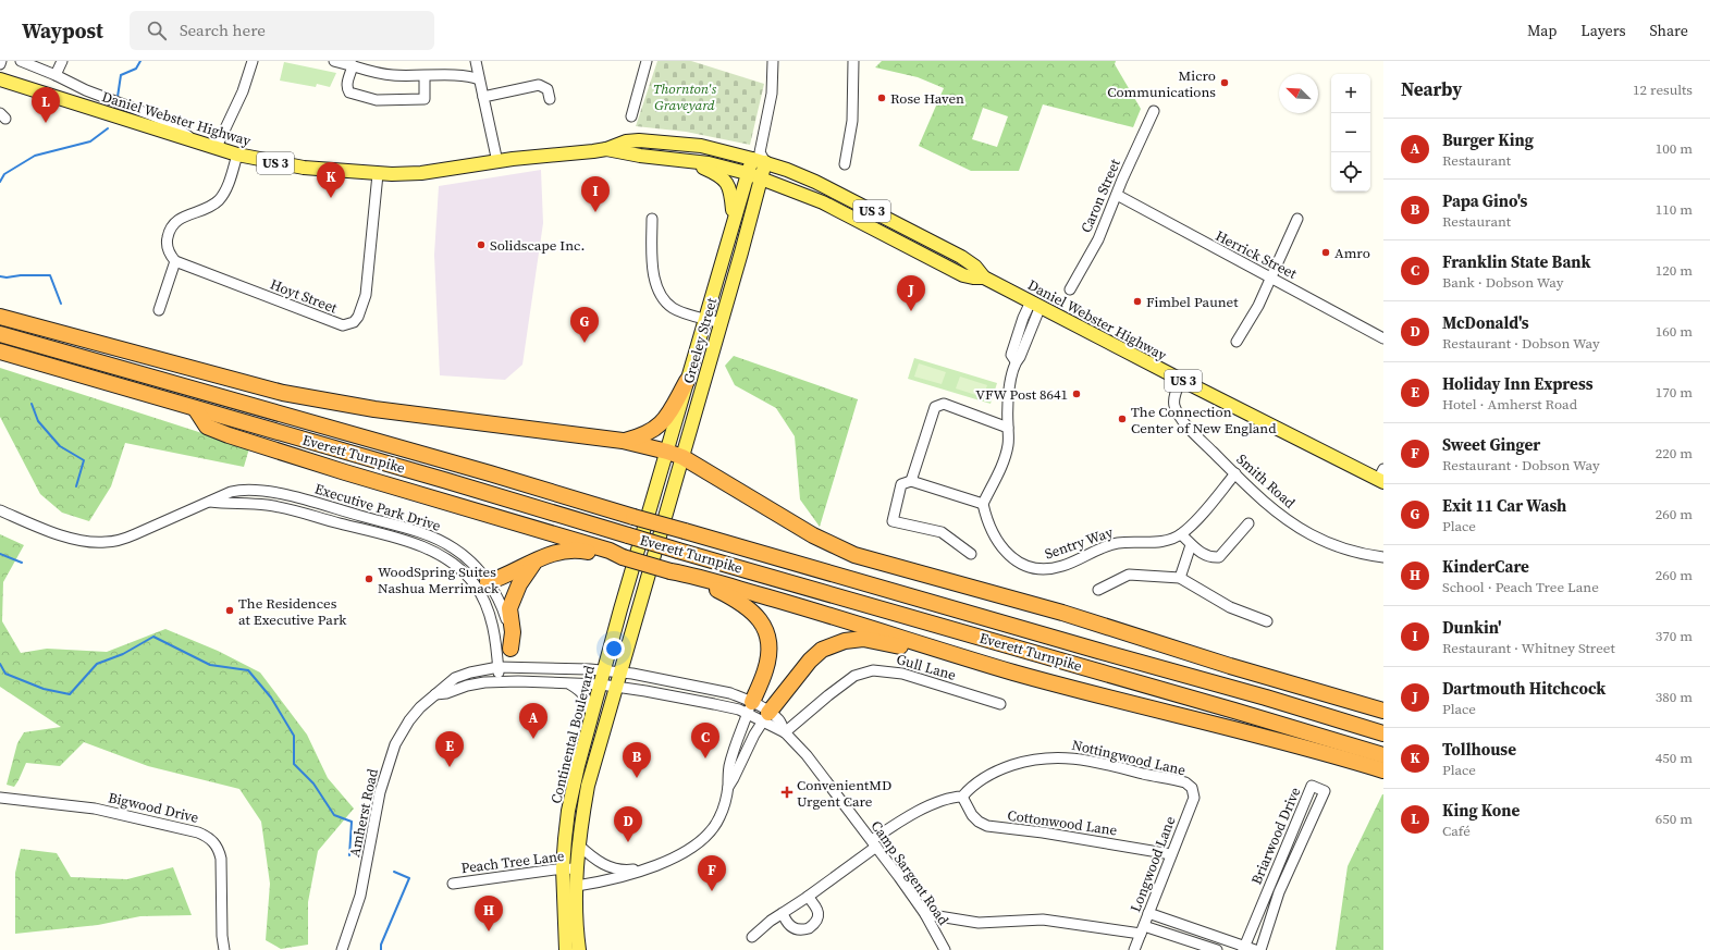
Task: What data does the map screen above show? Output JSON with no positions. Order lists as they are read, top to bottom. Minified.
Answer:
{"streets":{"highway":["Everett Turnpike"],"main road":["Daniel Webster Highway","US 3","Greeley Street","Continental Boulevard"],"street":["Caron Street","Herrick Street","Hoyt Street","Smith Road","Executive Park Drive","Sentry Way","Gull Lane","Nottingwood Lane","Bigwood Drive","Amherst Road","Cottonwood Lane","Briarwood Drive","Peach Tree Lane","Longwood Lane","Camp Sargent Road"]},"crossings":[["Daniel Webster Highway","Hoyt Street"],["Daniel Webster Highway","Greeley Street"],["Daniel Webster Highway","Smith Road"],["Caron Street","Herrick Street"],["Greeley Street","Everett Turnpike"],["Greeley Street","Continental Boulevard"],["Everett Turnpike","Continental Boulevard"],["Smith Road","Sentry Way"],["Executive Park Drive","Amherst Road"],["Gull Lane","Camp Sargent Road"],["Continental Boulevard","Amherst Road"],["Continental Boulevard","Peach Tree Lane"],["Continental Boulevard","Camp Sargent Road"],["Nottingwood Lane","Cottonwood Lane"],["Nottingwood Lane","Longwood Lane"],["Nottingwood Lane","Camp Sargent Road"],["Amherst Road","Camp Sargent Road"],["Cottonwood Lane","Longwood Lane"]],"parks":["Thornton's Graveyard"],"places":{"other":["Micro Communications","Rose Haven","Solidscape Inc.","Amro","Fimbel Paunet","VFW Post 8641","The Connection Center of New England","WoodSpring Suites Nashua Merrimack","The Residences at Executive Park"],"health":["ConvenientMD Urgent Care"]},"north":"top left","page":{"header":"Waypost","search":"Search here","nav":["Map","Layers","Share"],"heading":["Nearby","12 results"],"map_buttons":["+","−"],"pins":["L","K","I","J","G","A","C","E","B","D","F","H"],"list":[{"mark":"A","name":"Burger King","note":"Restaurant","value":"100 m"},{"mark":"B","name":"Papa Gino's","note":"Restaurant","value":"110 m"},{"mark":"C","name":"Franklin State Bank","note":"Bank · Dobson Way","value":"120 m"},{"mark":"D","name":"McDonald's","note":"Restaurant · Dobson Way","value":"160 m"},{"mark":"E","name":"Holiday Inn Express","note":"Hotel · Amherst Road","value":"170 m"},{"mark":"F","name":"Sweet Ginger","note":"Restaurant · Dobson Way","value":"220 m"},{"mark":"G","name":"Exit 11 Car Wash","note":"Place","value":"260 m"},{"mark":"H","name":"KinderCare","note":"School · Peach Tree Lane","value":"260 m"},{"mark":"I","name":"Dunkin'","note":"Restaurant · Whitney Street","value":"370 m"},{"mark":"J","name":"Dartmouth Hitchcock","note":"Place","value":"380 m"},{"mark":"K","name":"Tollhouse","note":"Place","value":"450 m"},{"mark":"L","name":"King Kone","note":"Café","value":"650 m"}]}}
